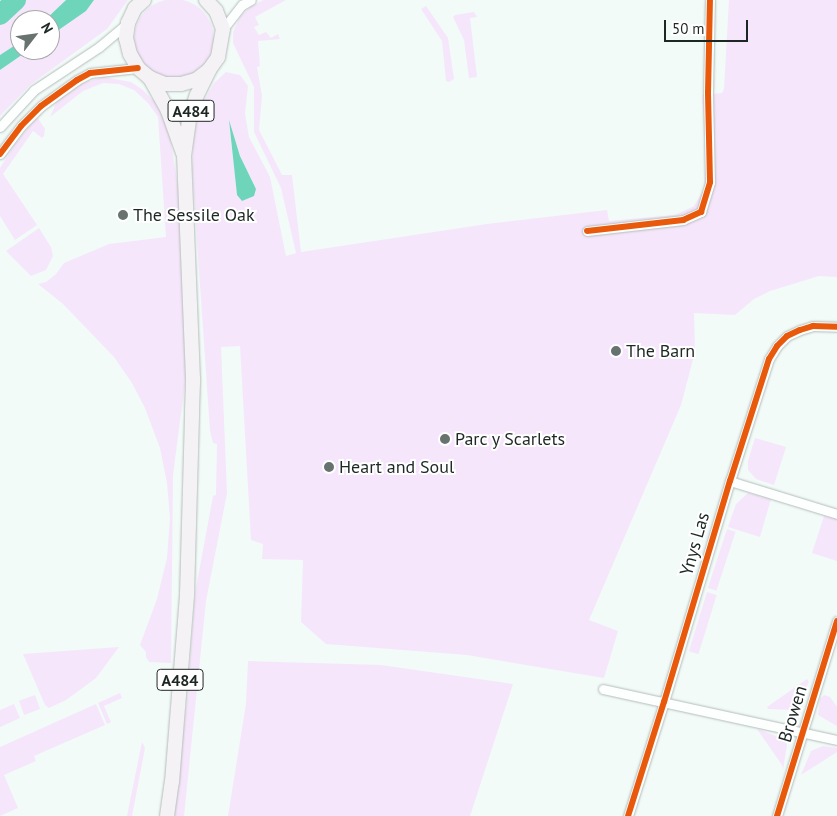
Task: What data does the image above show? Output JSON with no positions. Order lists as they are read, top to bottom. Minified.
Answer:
{"streets":{"main road":["A484"],"street":["Ynys Las","Browen"]},"places":["The Sessile Oak","The Barn","Parc y Scarlets","Heart and Soul"],"scale_bar":"50 m","north":"top right"}
